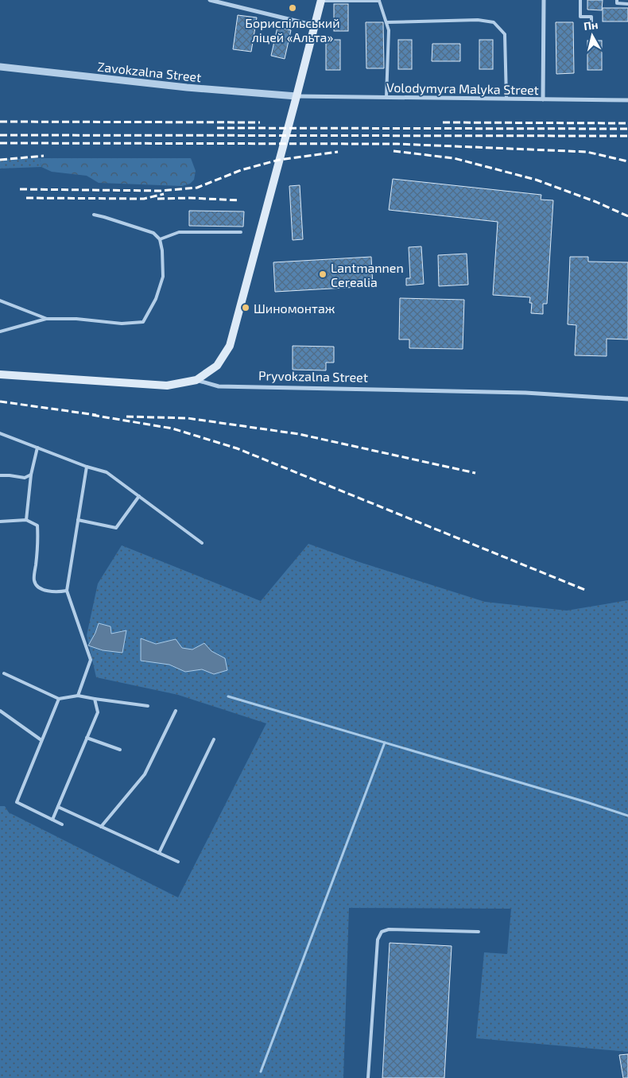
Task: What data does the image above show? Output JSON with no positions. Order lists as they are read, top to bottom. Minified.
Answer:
{"streets":{"main road":["Pryvokzalna Street"],"street":["Zavokzalna Street","Volodymyra Malyka Street"]},"crossings":[["Zavokzalna Street","Volodymyra Malyka Street"]],"places":["Бориспільський ліцей «Альта»","Lantmannen Cerealia","Шиномонтаж"],"north":"top"}
